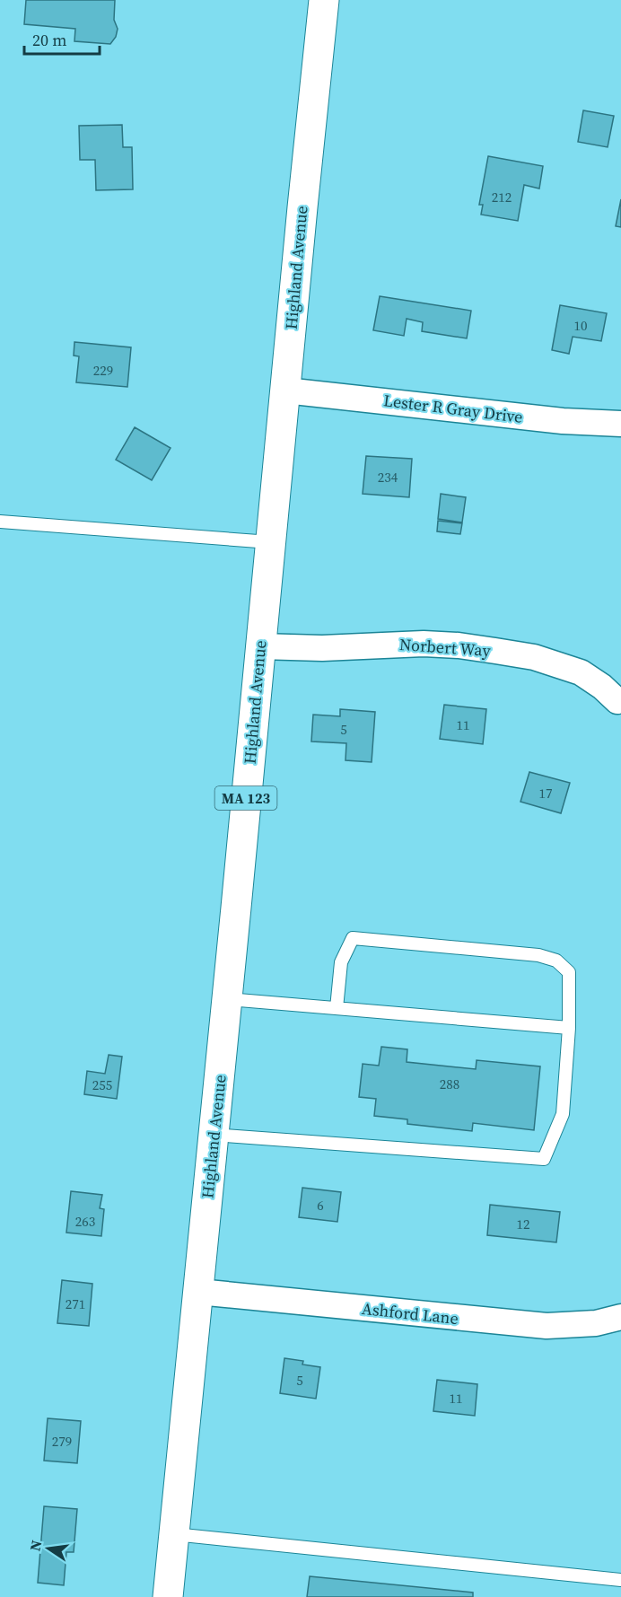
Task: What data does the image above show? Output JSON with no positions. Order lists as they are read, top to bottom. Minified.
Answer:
{"streets":{"main road":["Highland Avenue","MA 123"],"street":["Lester R Gray Drive","Norbert Way","Ashford Lane"]},"crossings":[["Highland Avenue","Lester R Gray Drive"],["Highland Avenue","Norbert Way"],["Highland Avenue","Ashford Lane"]],"house_numbers":["212","10","229","234","11","5","17","288","255","6","263","12","271","5","11","279"],"scale_bar":"20 m","north":"left"}
